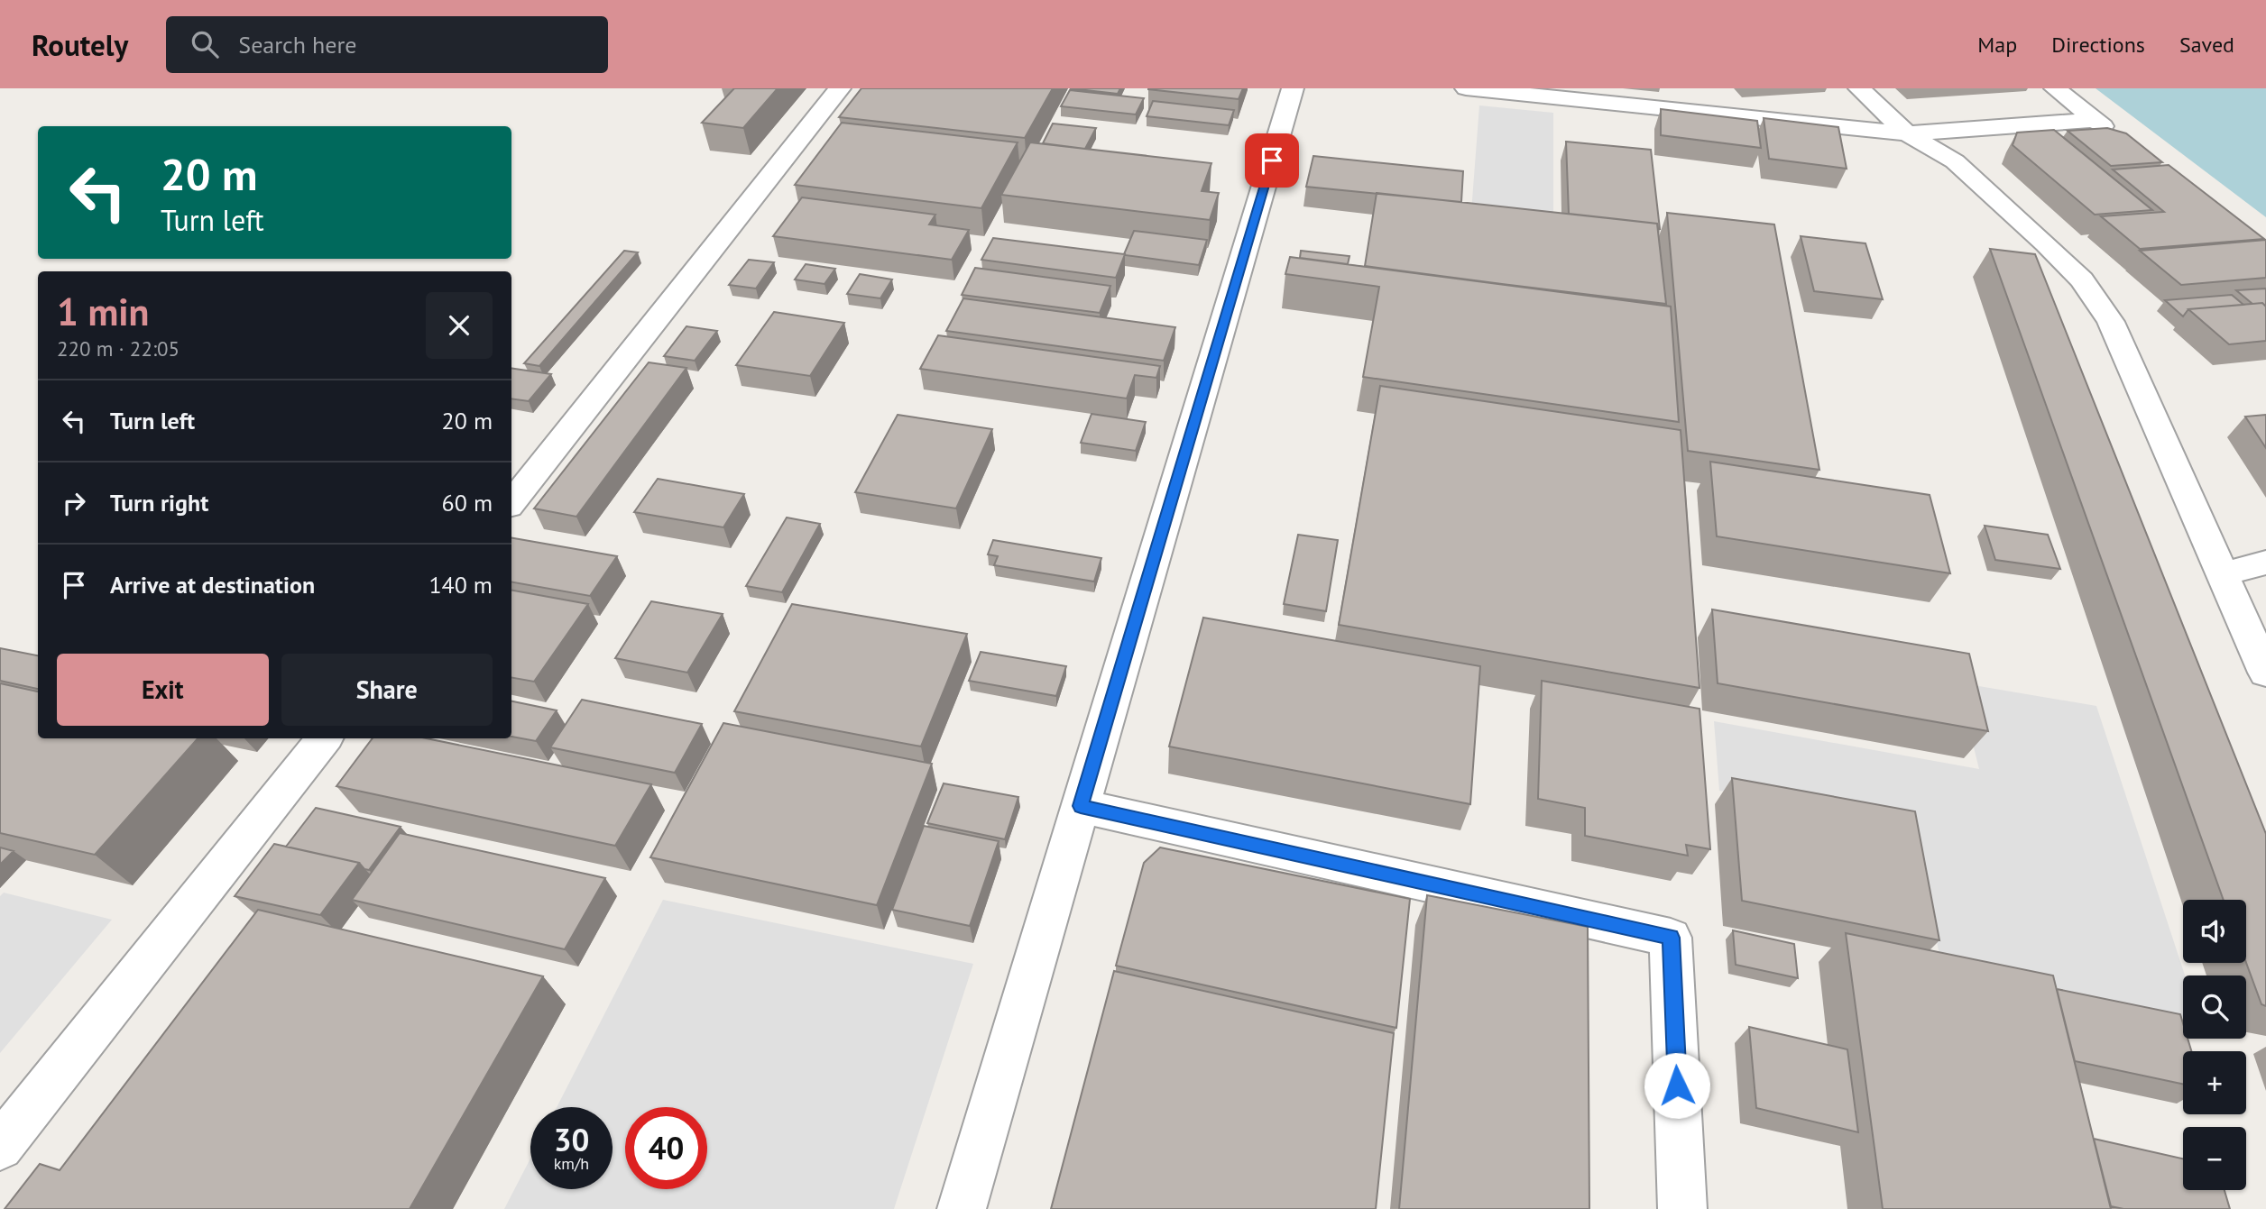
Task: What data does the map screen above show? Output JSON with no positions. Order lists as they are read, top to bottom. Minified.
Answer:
{"page":{"header":"Routely","search":"Search here","nav":["Map","Directions","Saved"],"turn":["20 m","Turn left"],"heading":["1 min","220 m · 22:05"],"list":[{"name":"Turn left","value":"20 m"},{"name":"Turn right","value":"60 m"},{"name":"Arrive at destination","value":"140 m"}],"buttons":["Exit","Share"],"map_buttons":["+","−"],"speed":"30 km/h","limit":"40"}}
